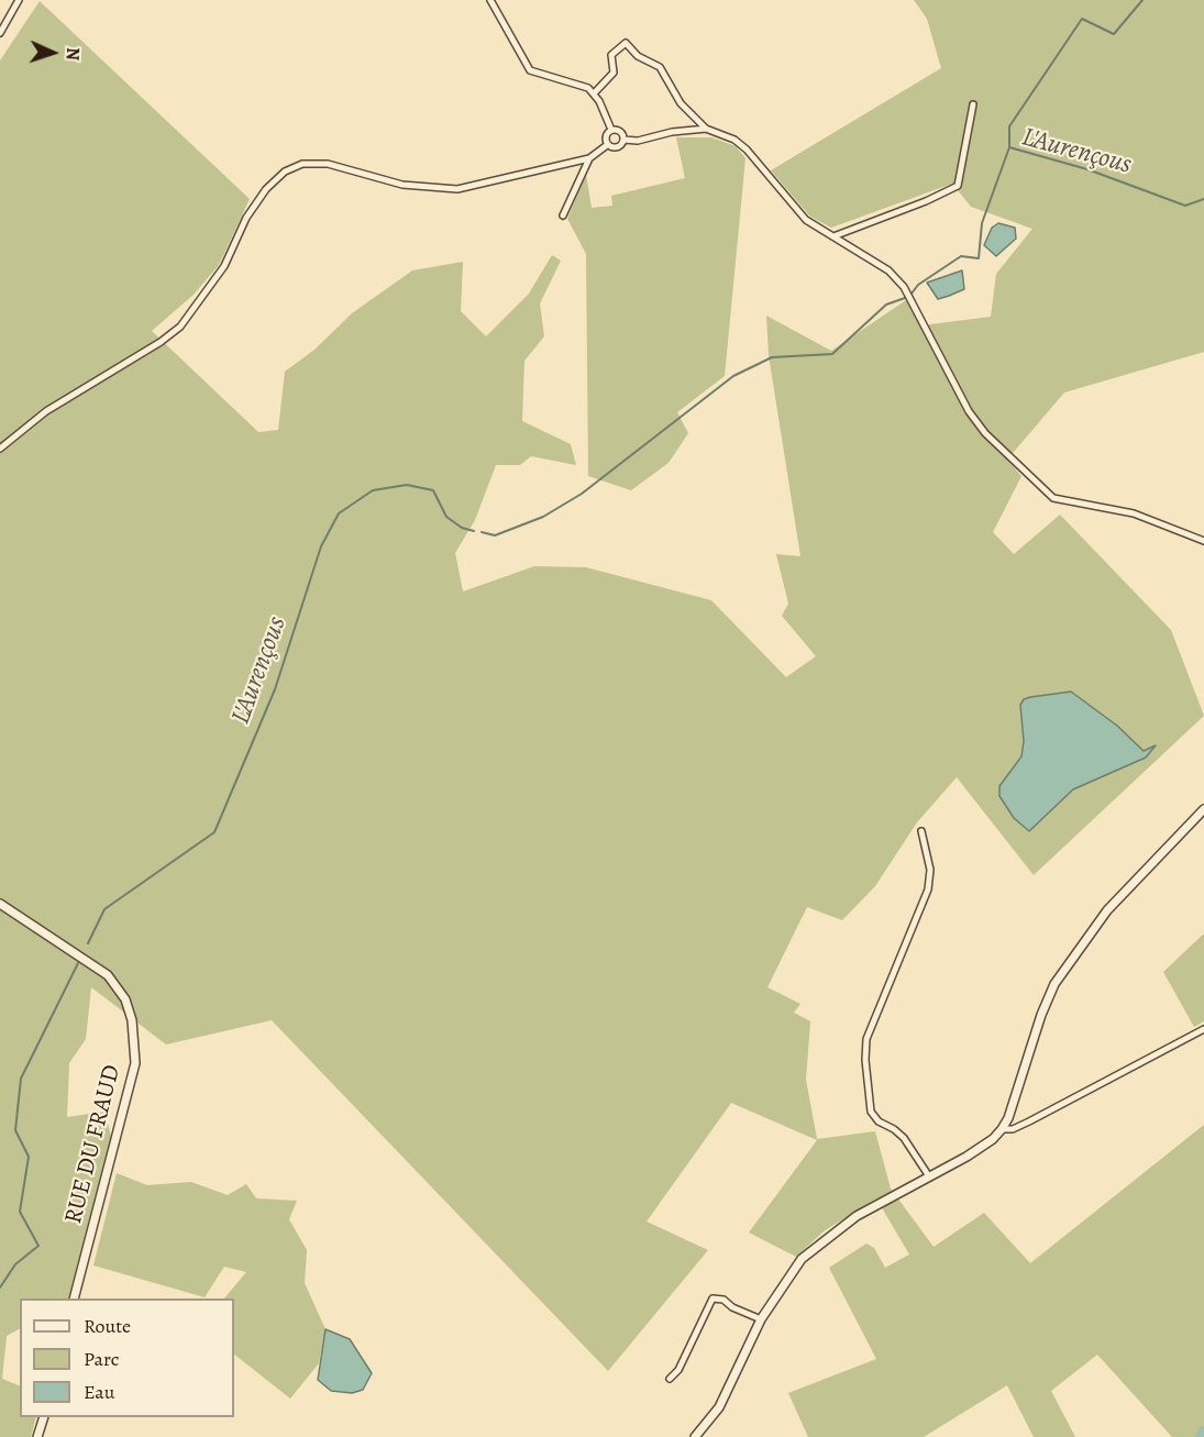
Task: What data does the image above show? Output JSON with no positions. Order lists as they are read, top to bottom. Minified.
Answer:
{"streets":{"street":["RUE DU FRAUD"]},"water":["L'Aurençous"],"legend":["Route","Parc","Eau"],"north":"right"}
